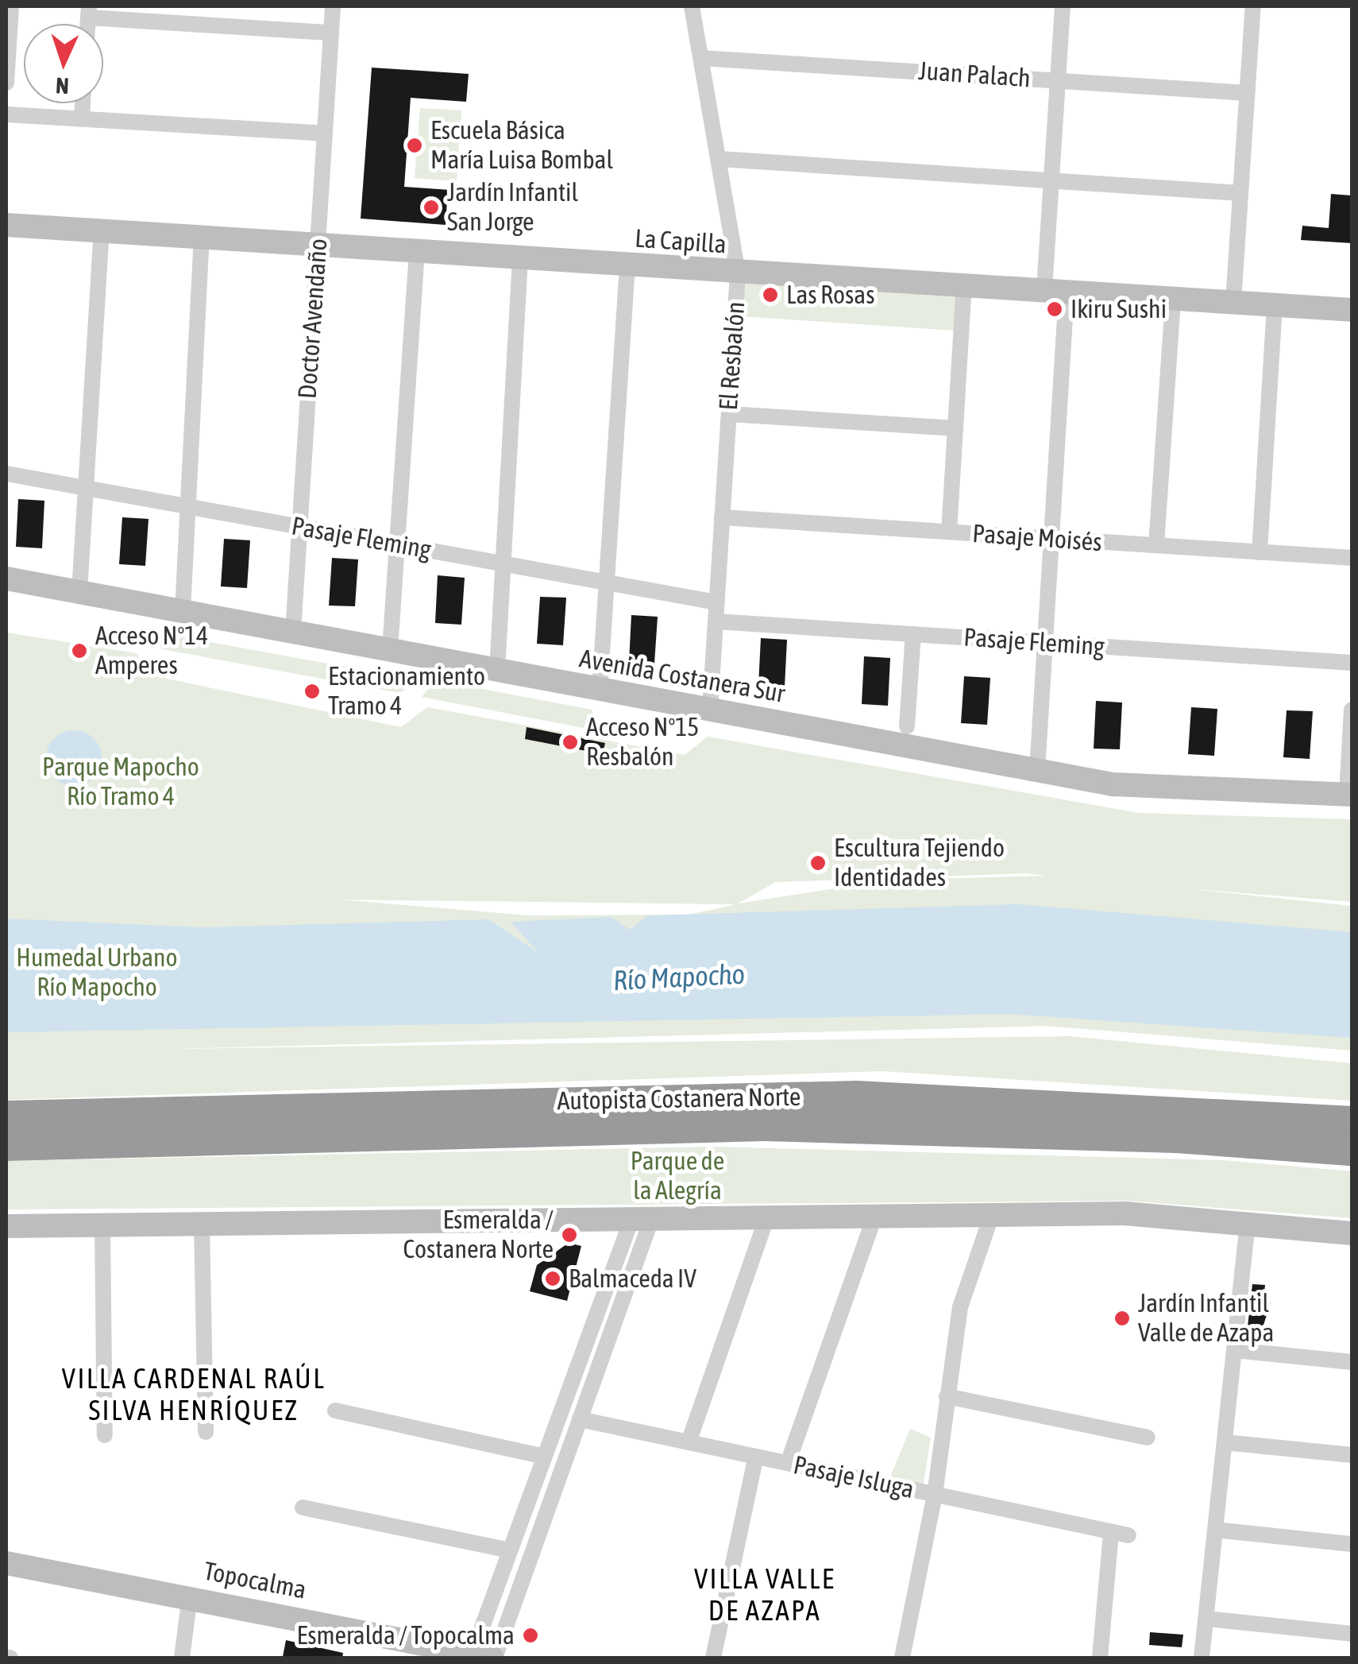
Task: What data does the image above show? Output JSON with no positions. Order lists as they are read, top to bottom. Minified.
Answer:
{"streets":{"highway":["Autopista Costanera Norte"],"street":["Juan Palach","La Capilla","Doctor Avendaño","El Resbalón","Pasaje Fleming","Pasaje Moisés","Avenida Costanera Sur","Pasaje Isluga","Topocalma"]},"crossings":[["Juan Palach","El Resbalón"],["La Capilla","Doctor Avendaño"],["La Capilla","El Resbalón"],["Doctor Avendaño","Pasaje Fleming"],["Doctor Avendaño","Avenida Costanera Sur"],["El Resbalón","Pasaje Fleming"],["El Resbalón","Pasaje Moisés"],["El Resbalón","Avenida Costanera Sur"]],"districts":["VILLA CARDENAL RAÚL SILVA HENRÍQUEZ","VILLA VALLE DE AZAPA"],"water":["Río Mapocho"],"parks":["Parque Mapocho Río Tramo 4","Humedal Urbano Río Mapocho","Parque de la Alegría"],"places":["Escuela Básica María Luisa Bombal","Jardín Infantil San Jorge","Las Rosas","Ikiru Sushi","Acceso N°14 Amperes","Estacionamiento Tramo 4","Acceso N°15 Resbalón","Escultura Tejiendo Identidades","Esmeralda / Costanera Norte","Balmaceda IV","Jardín Infantil Valle de Azapa","Esmeralda / Topocalma"],"north":"bottom"}
